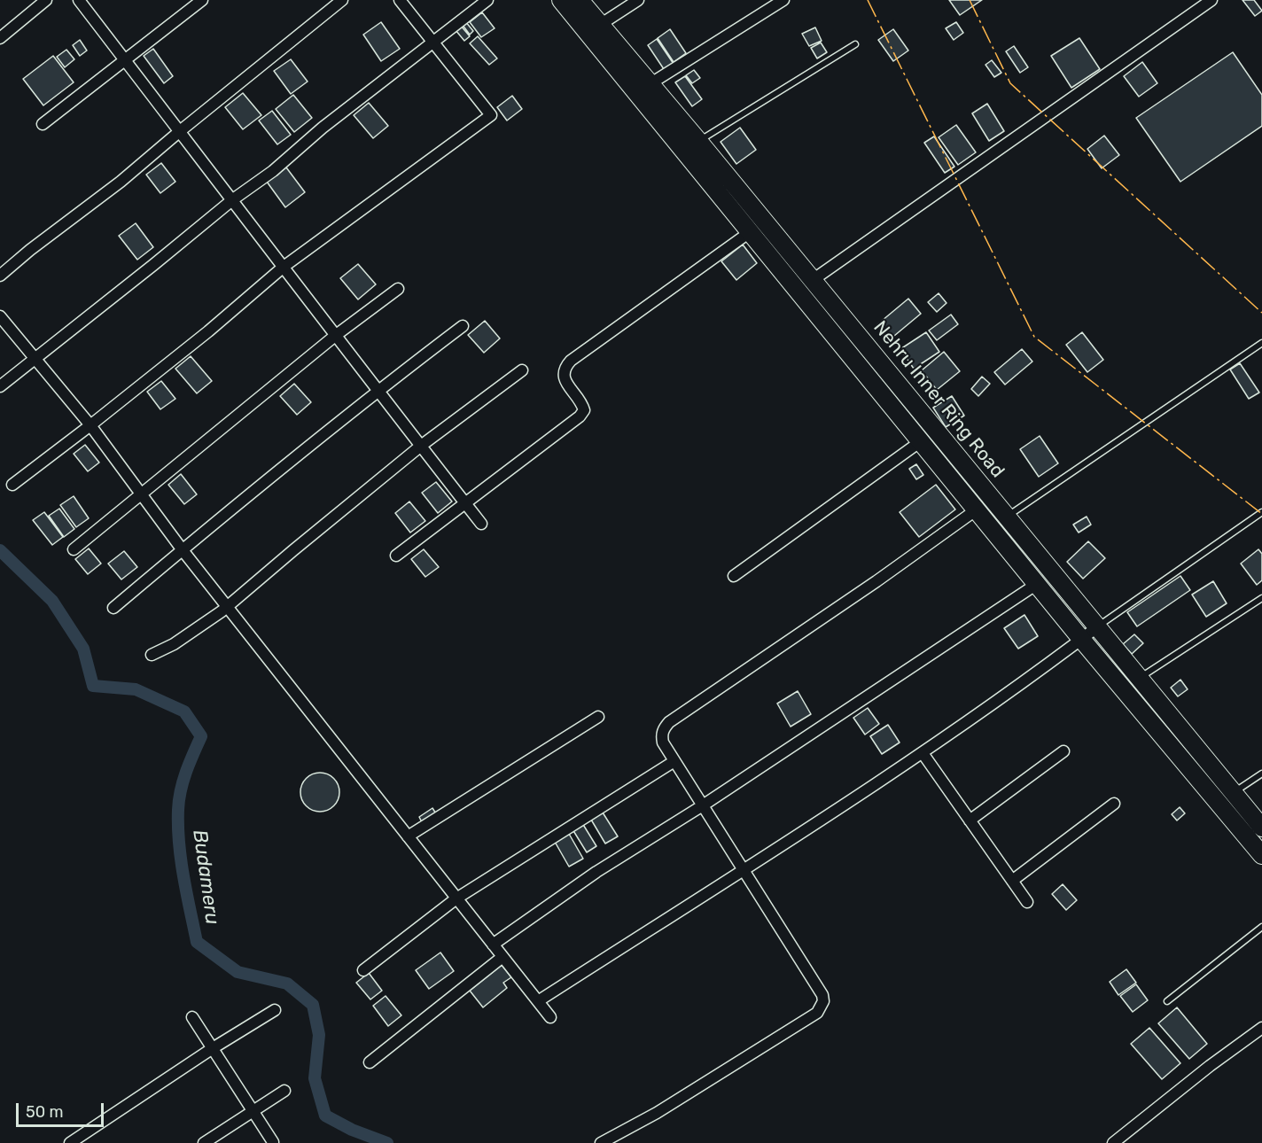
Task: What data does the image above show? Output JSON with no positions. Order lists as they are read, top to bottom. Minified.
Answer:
{"streets":{"main road":["Nehru Inner Ring Road"]},"water":["Budameru"],"scale_bar":"50 m"}
